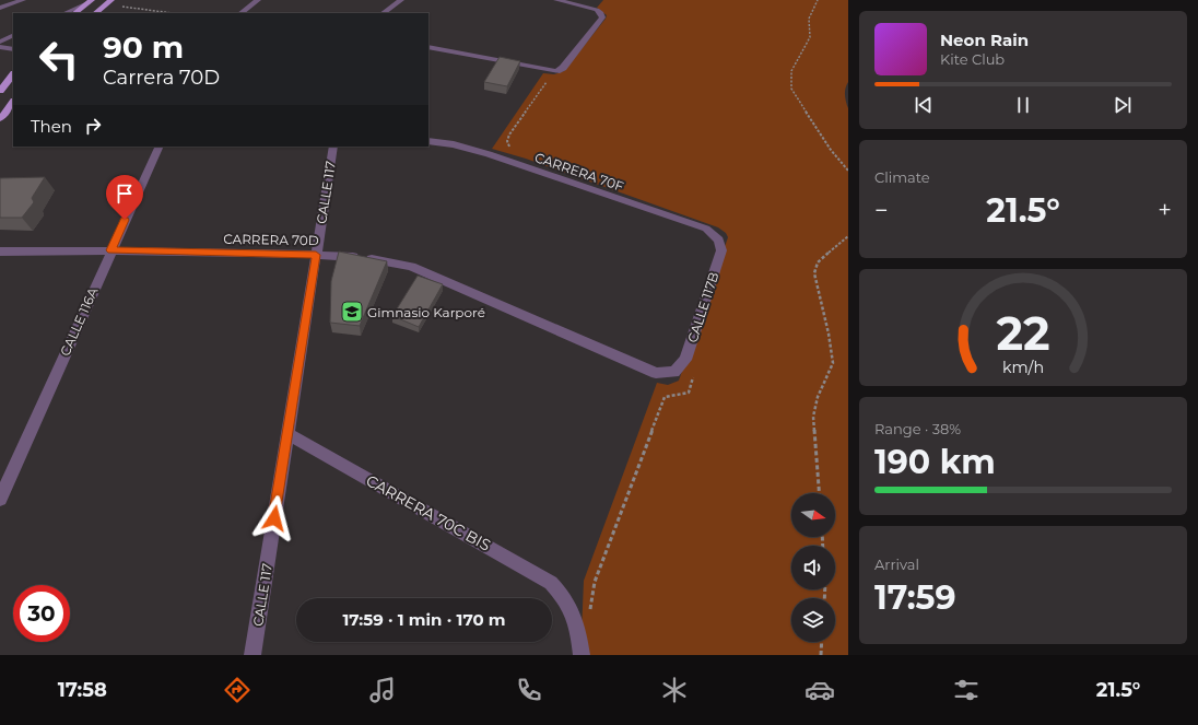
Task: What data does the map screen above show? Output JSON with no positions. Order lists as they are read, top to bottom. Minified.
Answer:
{"streets":{"street":["CARRERA 70F","CALLE 117","CARRERA 70D","CALLE 117B","CALLE 116A","CARRERA 70C BIS"]},"crossings":[["CARRERA 70F","CALLE 117B"],["CALLE 117","CARRERA 70D"],["CALLE 117","CARRERA 70C BIS"],["CARRERA 70D","CALLE 117B"],["CARRERA 70D","CALLE 116A"]],"places":{"school or university":["Gimnasio Karporé"]},"north":"right","page":{"turn":["90 m","Carrera 70D"],"song":["Neon Rain","Kite Club"],"then":"Then","tile":["Climate",["Range · 38%","190 km"],["Arrival","17:59"]],"heat":["−","21.5°","+"],"limit":"30","trip":"17:59 · 1 min · 170 m","tabs":["17:58","21.5°"],"gauge":["22","km/h"]}}
